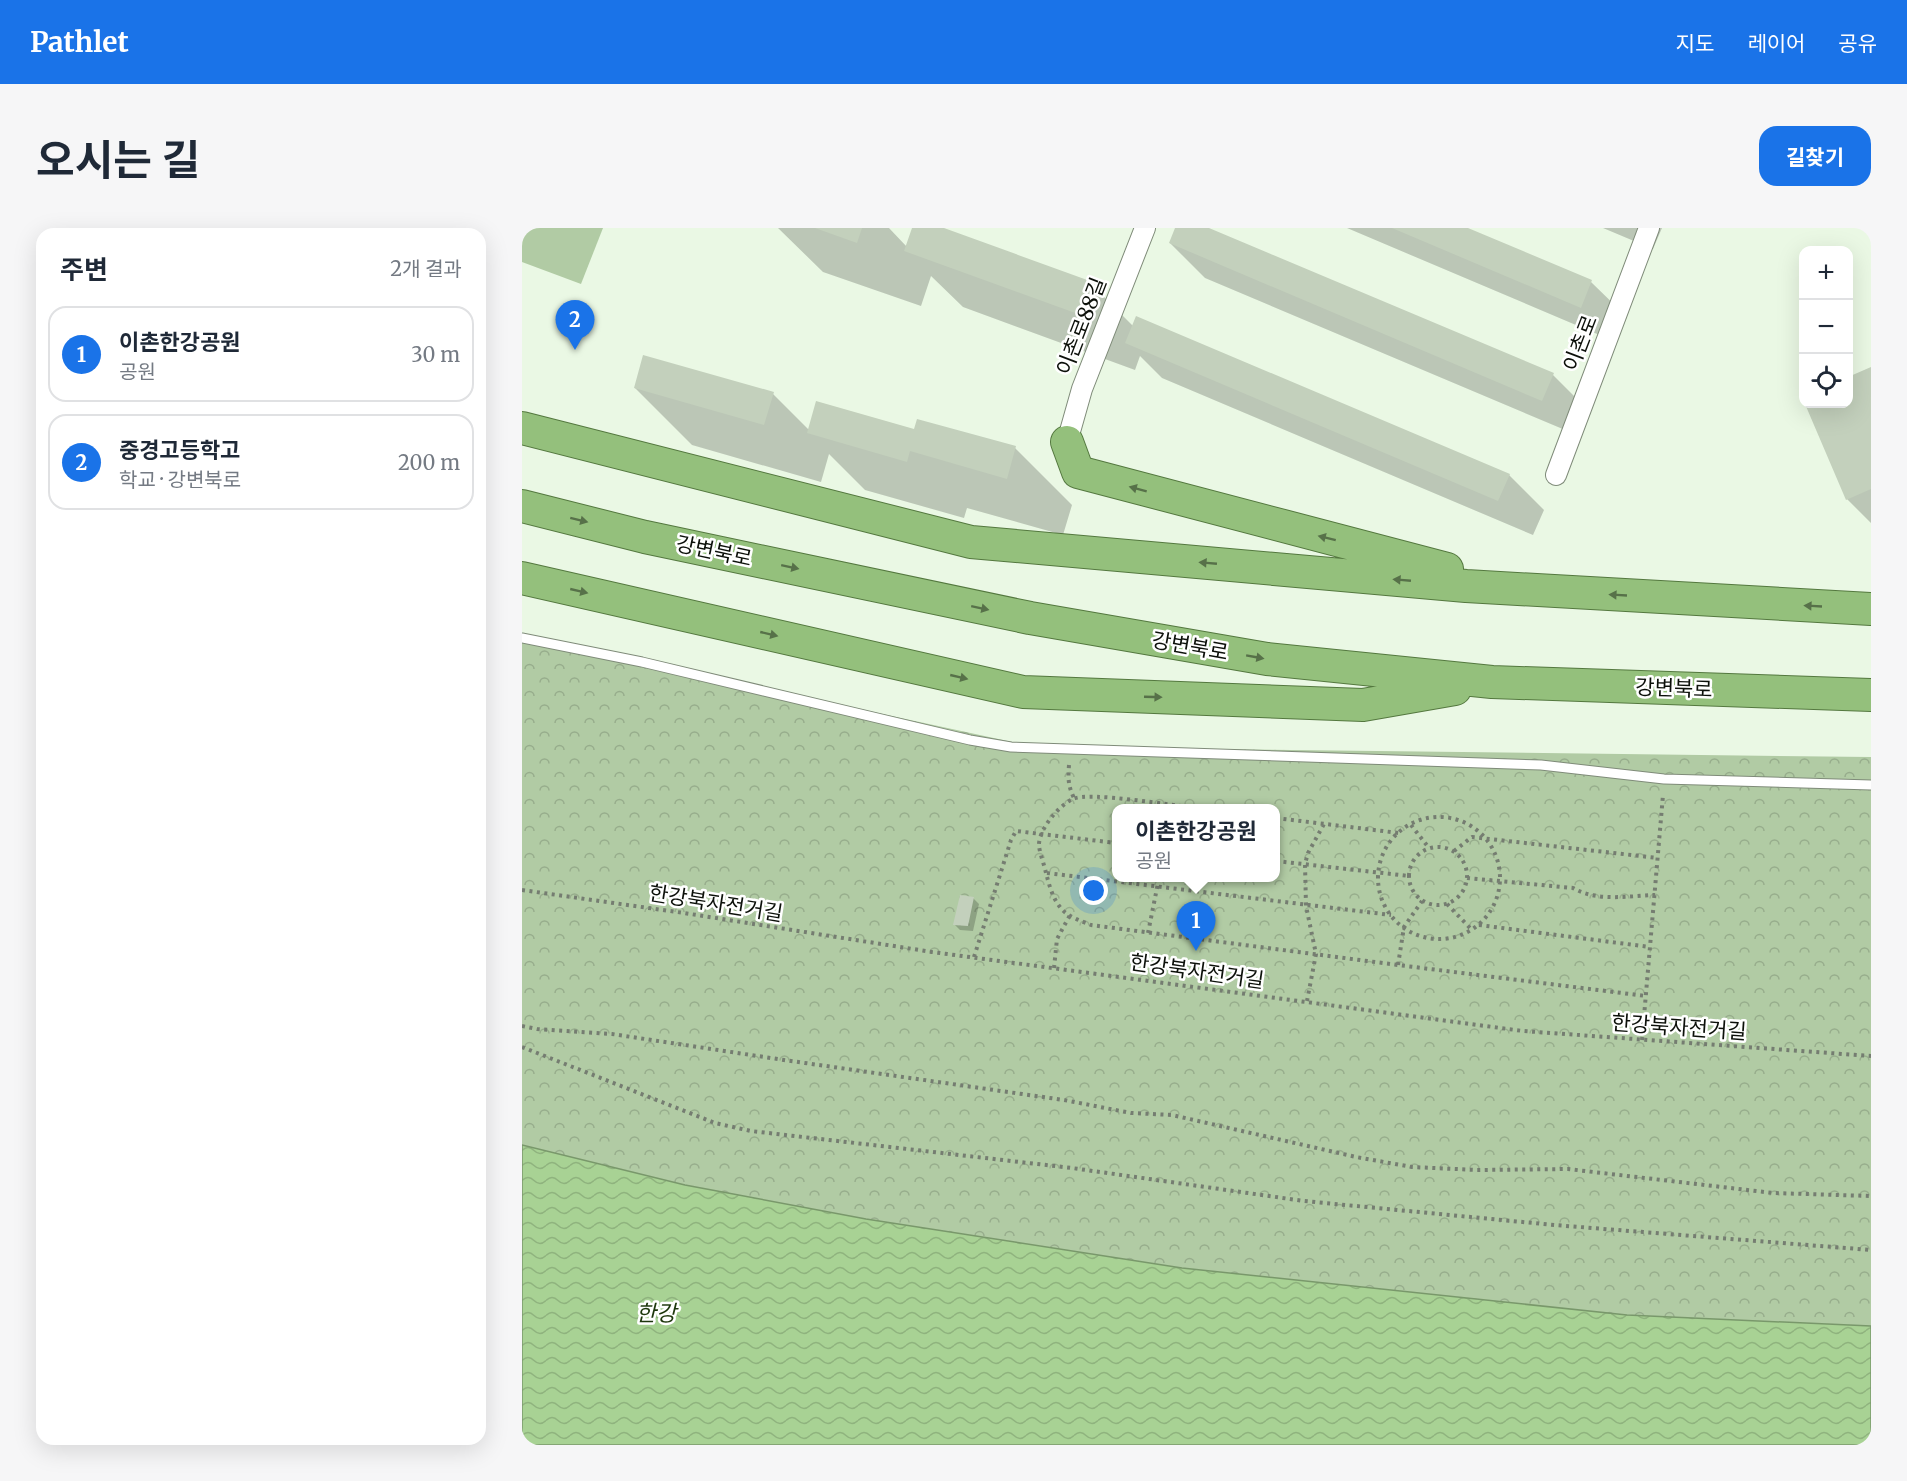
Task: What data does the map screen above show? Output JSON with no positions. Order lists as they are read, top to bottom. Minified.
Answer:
{"streets":{"highway":["강변북로"],"street":["이촌로88길","이촌로"],"path":["한강북자전거길"]},"water":["한강"],"page":{"header":"Pathlet","nav":["지도","레이어","공유"],"title":"오시는 길","buttons":"길찾기","heading":["주변","2개 결과"],"map_buttons":["+","−"],"pins":["2","1"],"list":[{"mark":"1","name":"이촌한강공원","note":"공원","value":"30 m"},{"mark":"2","name":"중경고등학고","note":"학교 · 강변북로","value":"200 m"}],"popup":["이촌한강공원","공원"]}}
